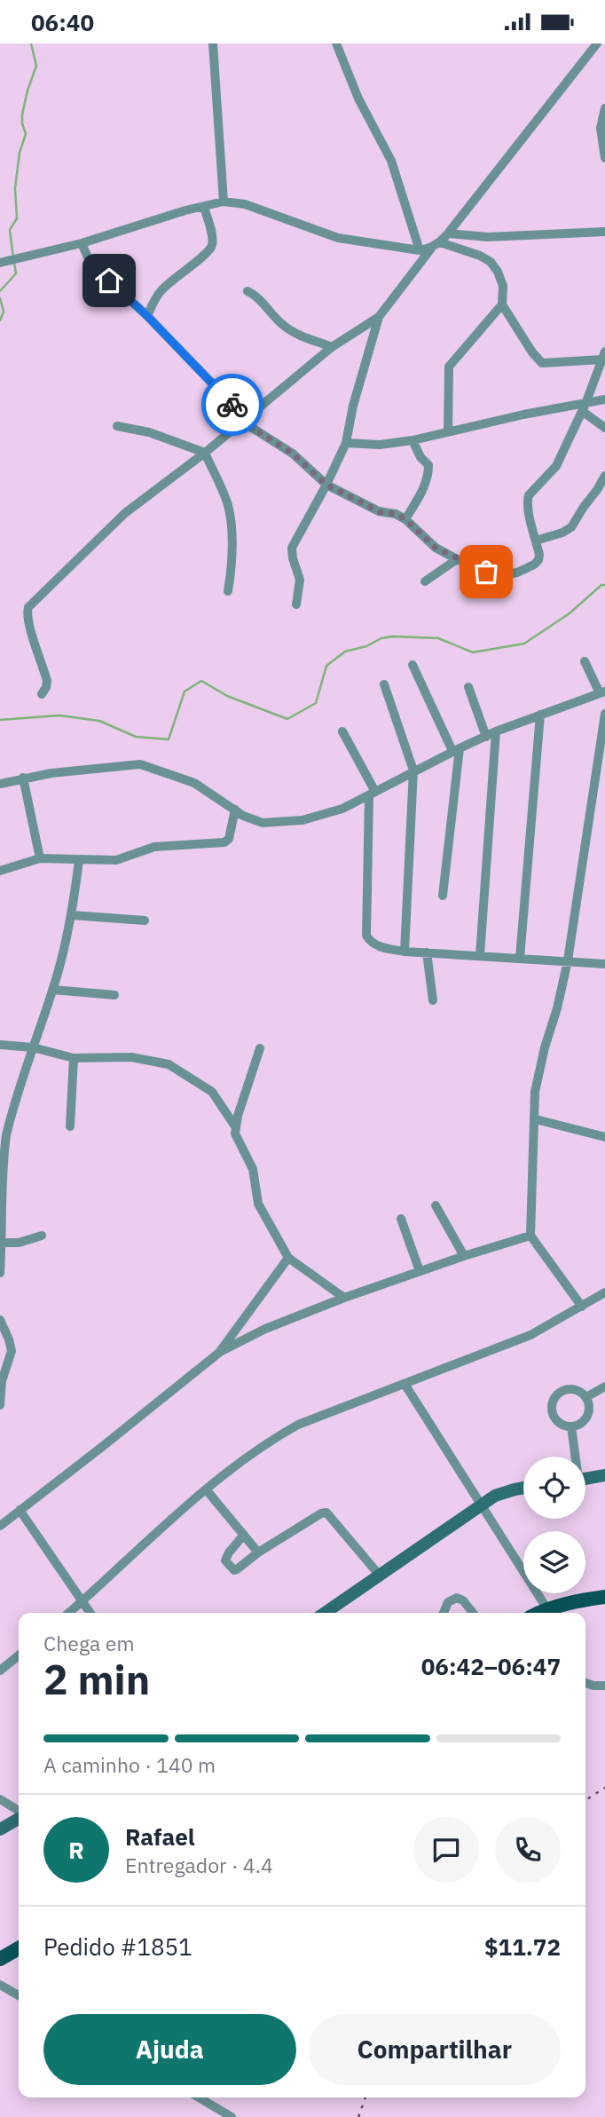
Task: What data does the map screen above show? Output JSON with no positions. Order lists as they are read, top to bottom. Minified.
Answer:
{"page":{"status":"06:40","heading":["2 min","Chega em","06:42–06:47"],"panel":["Rafael","Entregador · 4.4","Pedido #1851","$11.72"],"bar":"A caminho · 140 m","round":"R","buttons":["Ajuda","Compartilhar"]}}
